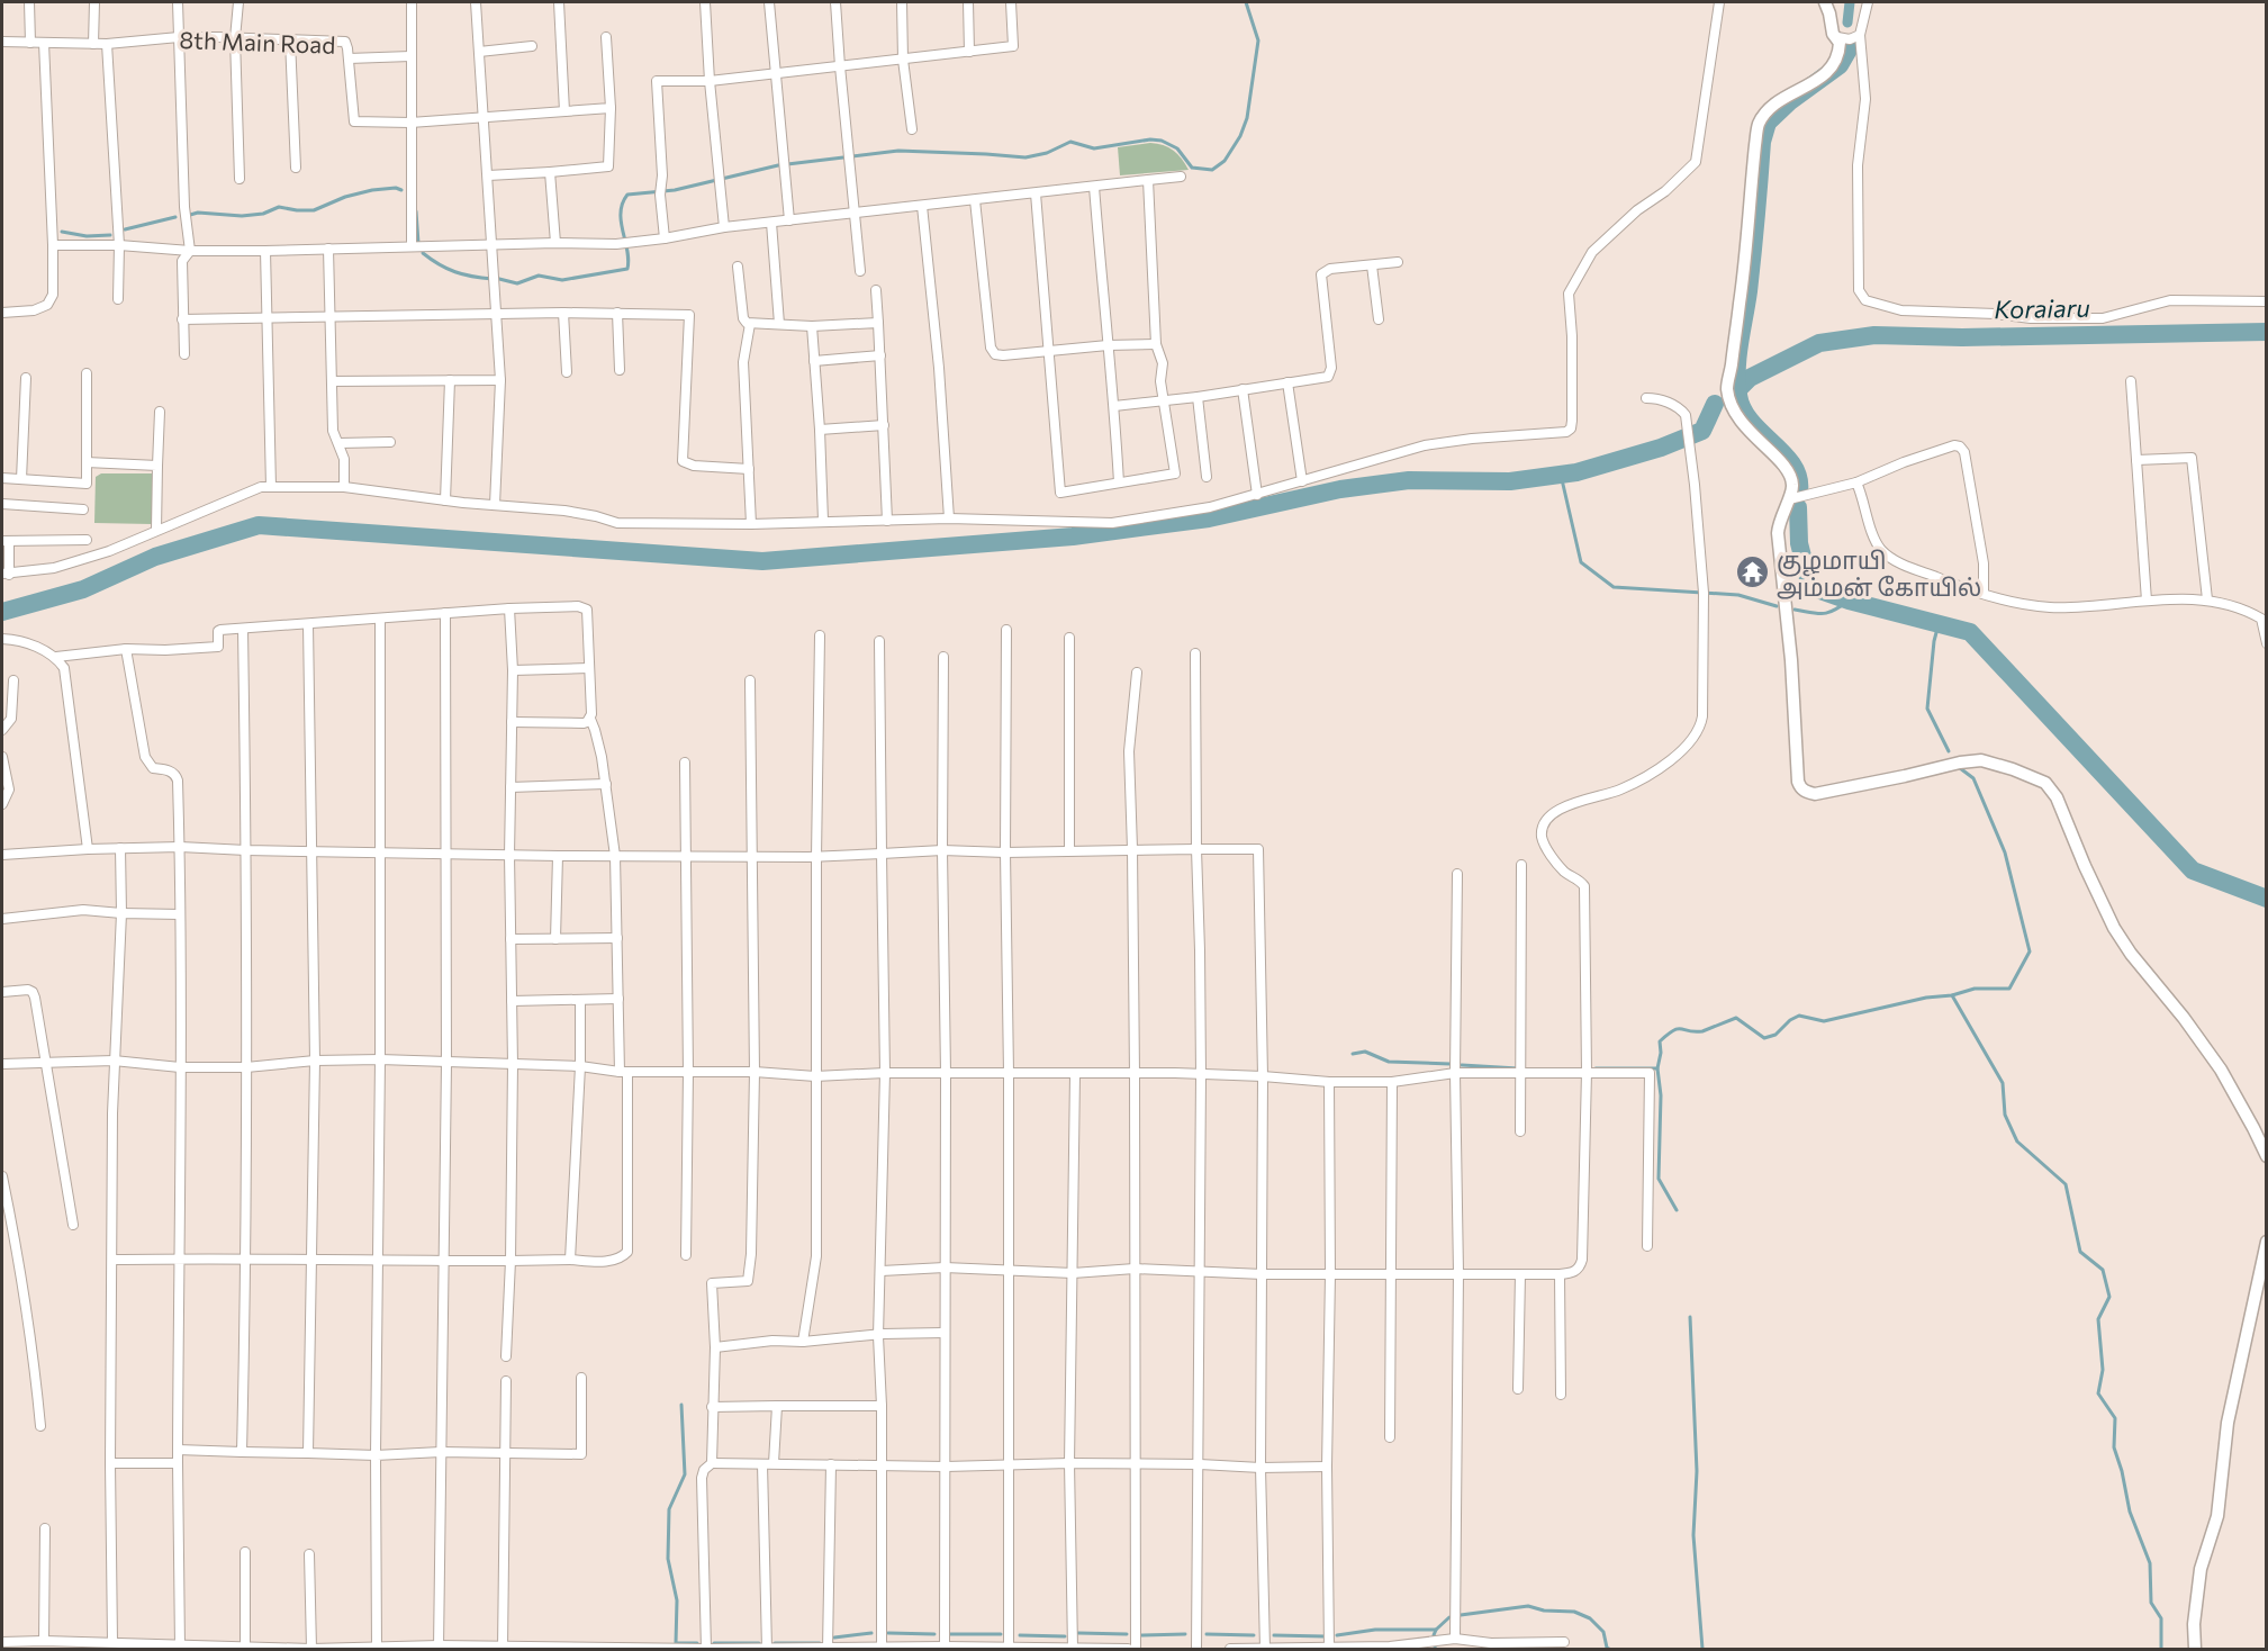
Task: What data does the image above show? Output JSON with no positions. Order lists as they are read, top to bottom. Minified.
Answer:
{"streets":{"street":["8th Main Road"]},"water":["Koraiaru"],"places":{"temple":["குழமாயி அம்மன் கோயில்"]}}
